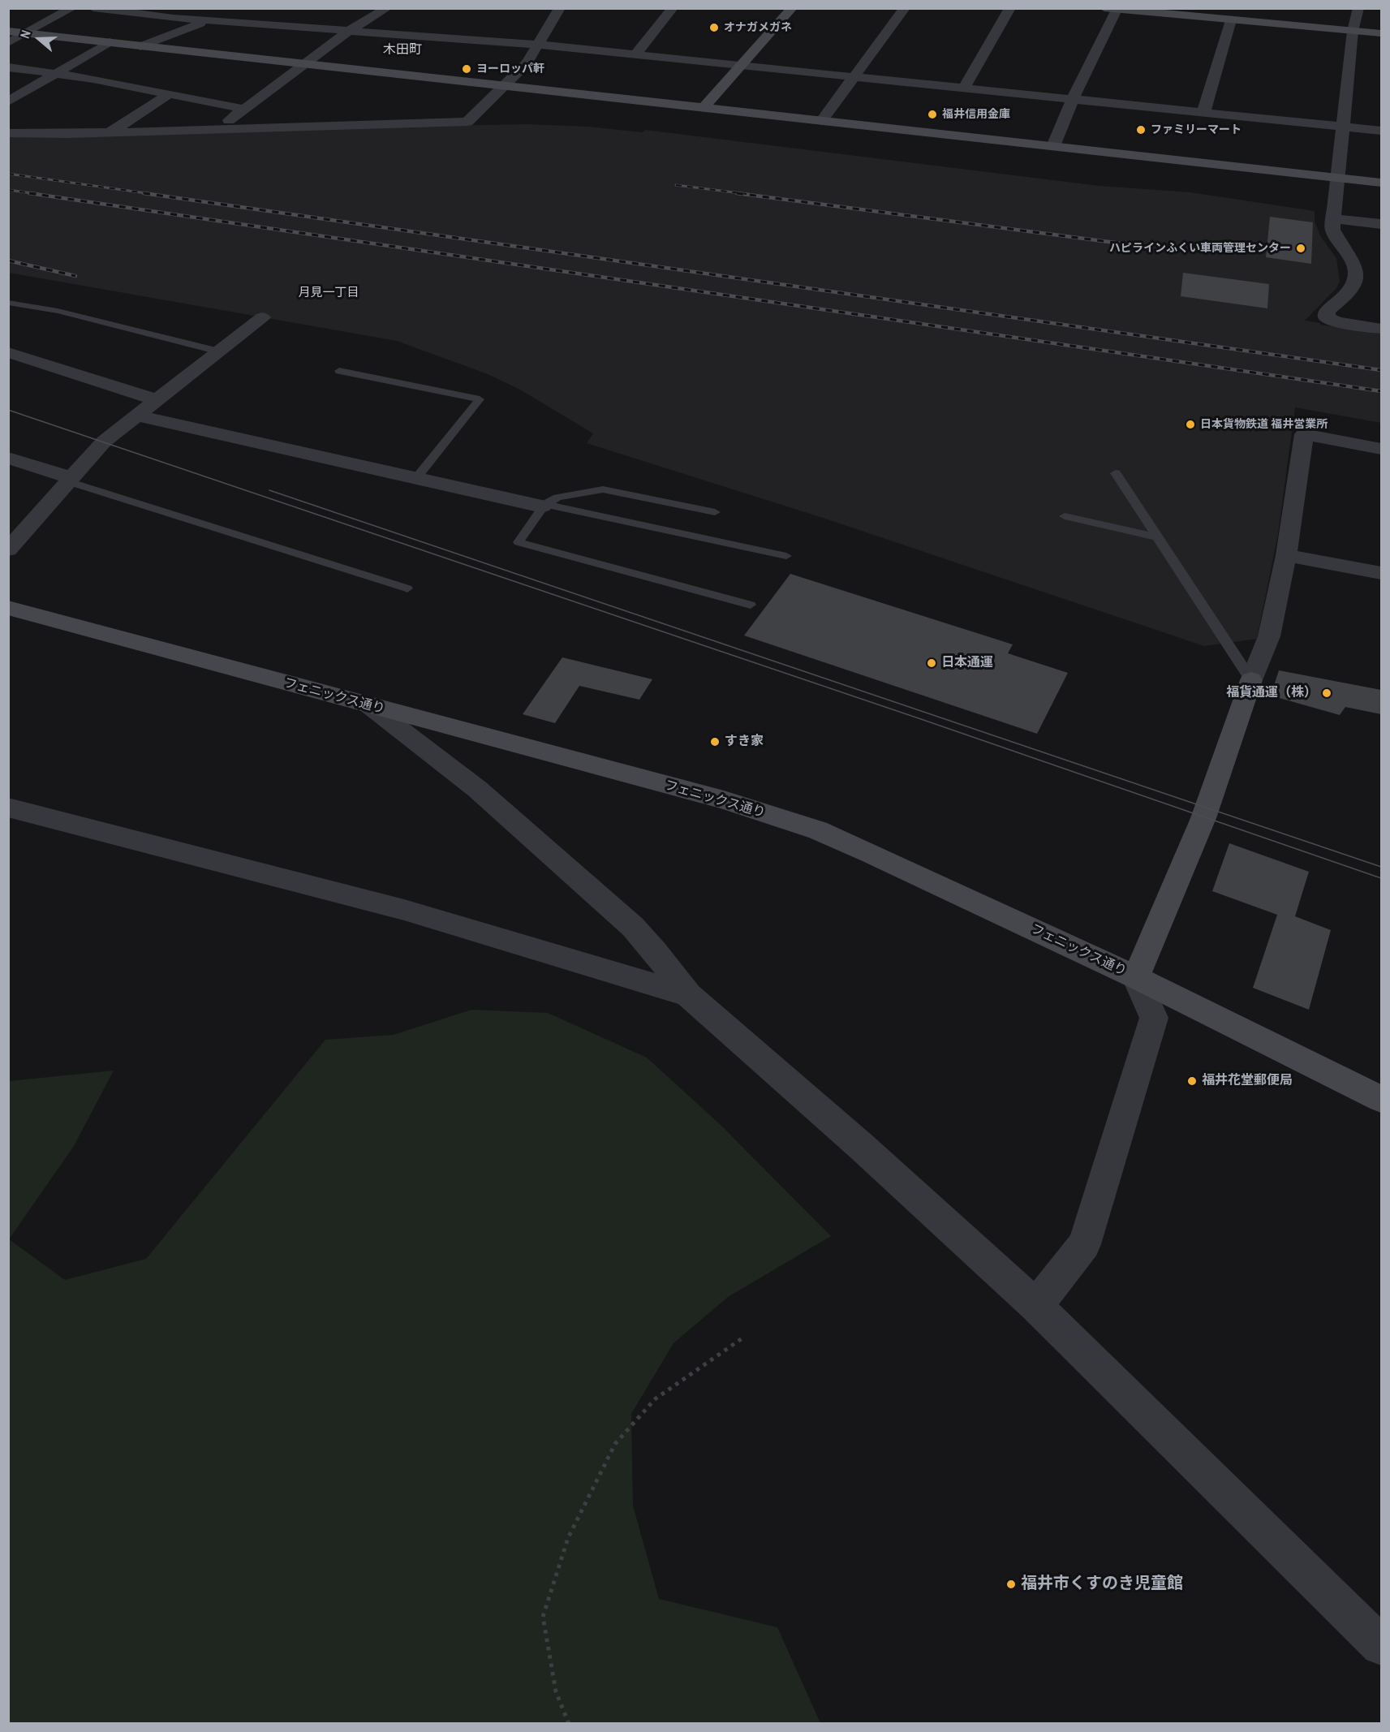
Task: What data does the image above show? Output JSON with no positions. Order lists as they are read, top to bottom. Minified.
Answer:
{"streets":{"street":["フェニックス通り"]},"districts":["木田町","月見一丁目"],"places":["オナガメガネ","ヨーロッパ軒","福井信用金庫","ファミリーマート","ハピラインふくい車両管理センター","日本貨物鉄道 福井営業所","日本通運","福貨通運（株）","すき家","福井花堂郵便局","福井市くすのき児童館"],"north":"left"}
